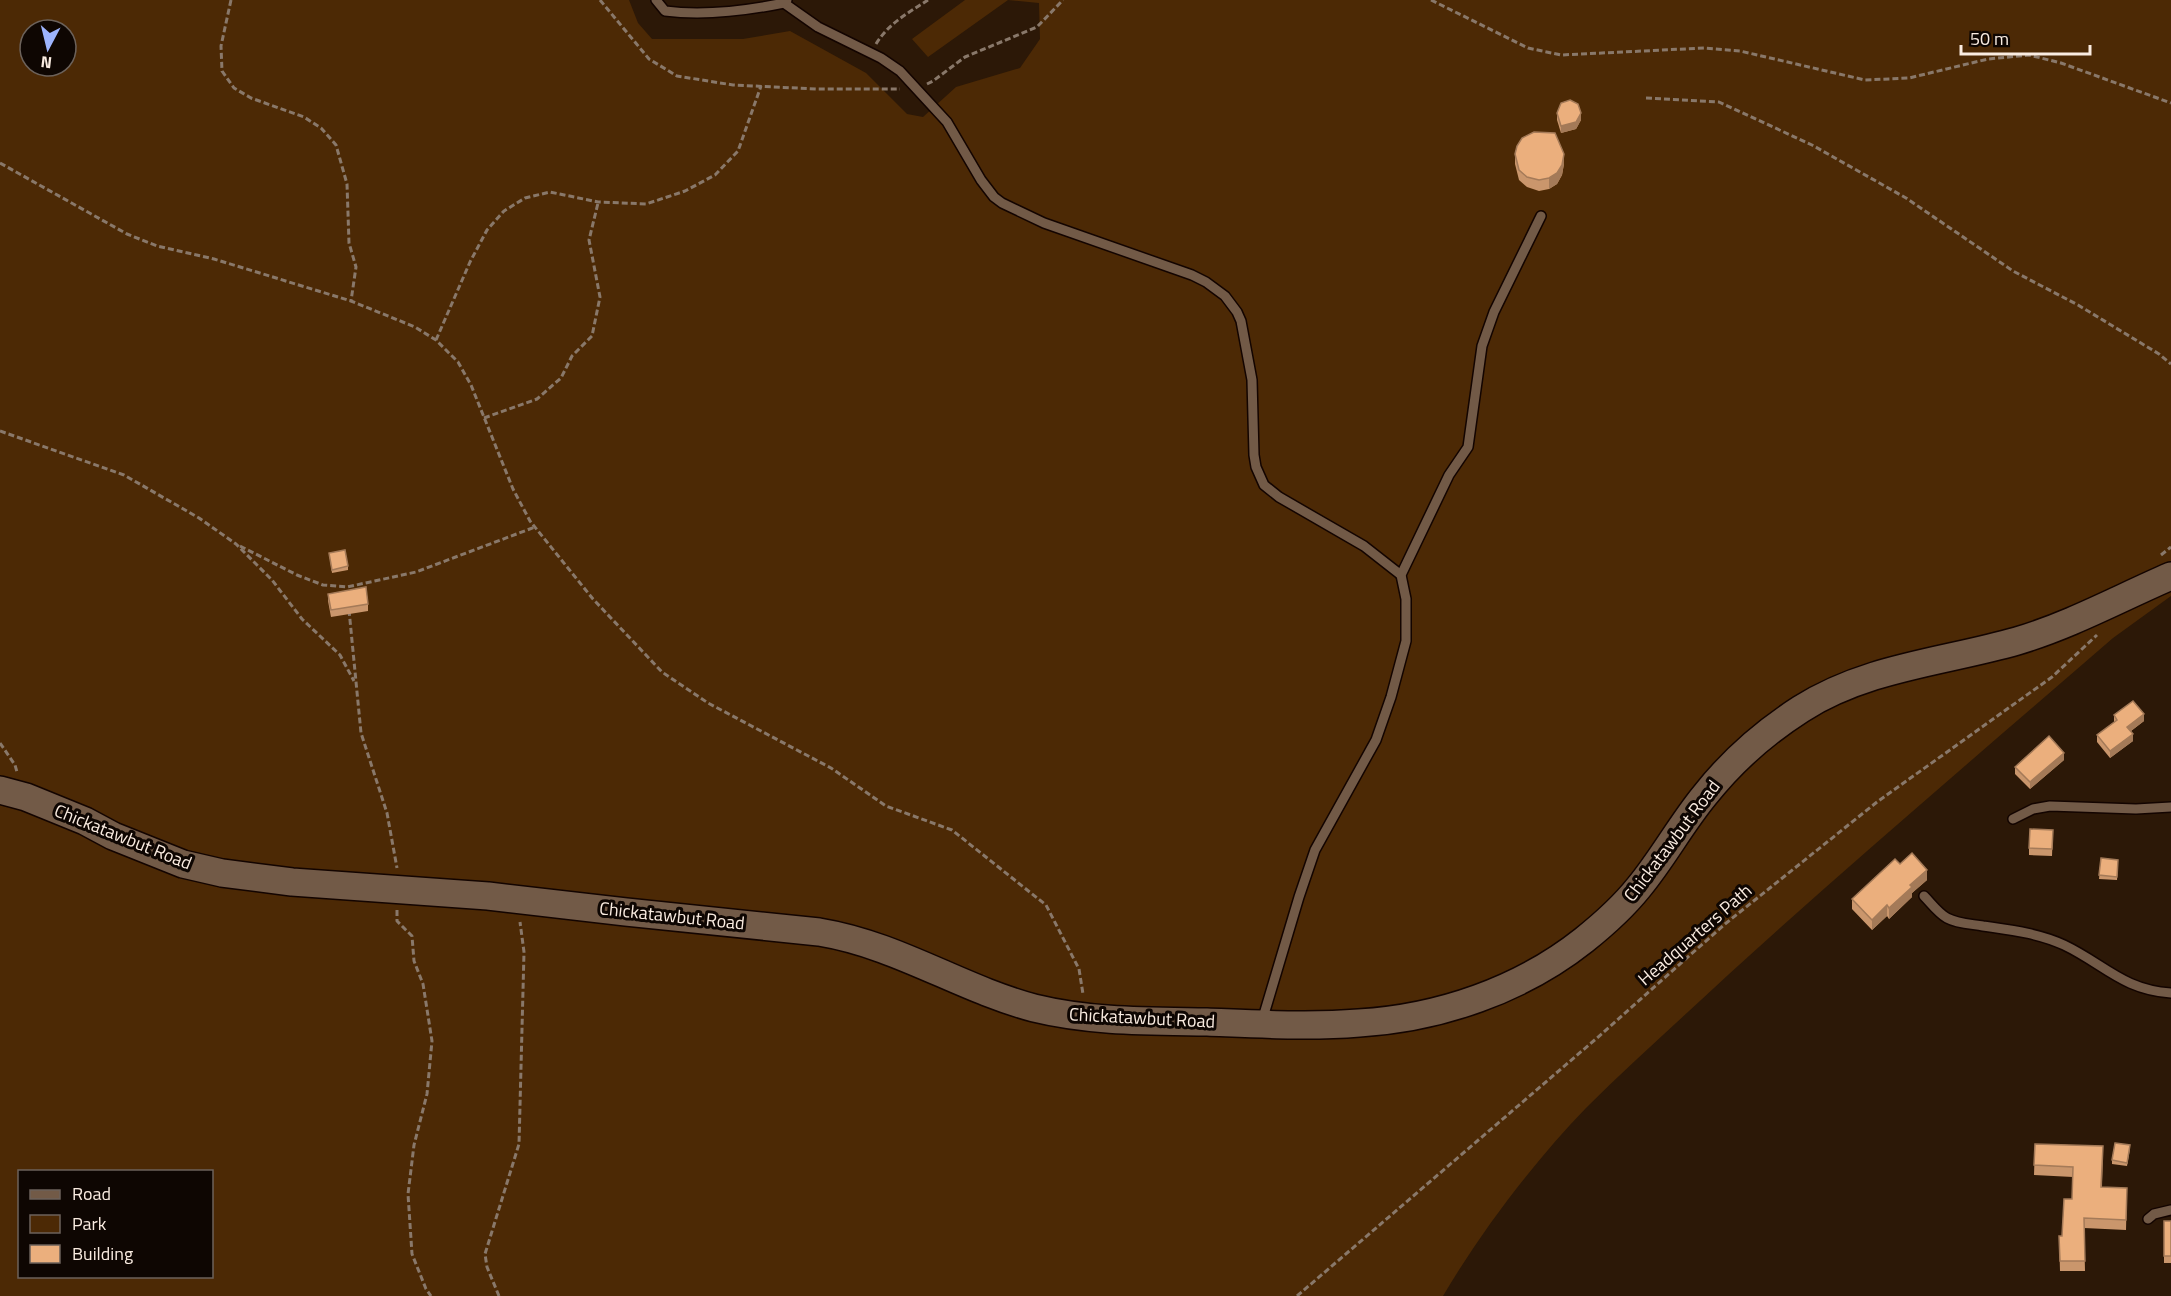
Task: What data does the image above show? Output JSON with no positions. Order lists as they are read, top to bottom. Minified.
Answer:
{"streets":{"main road":["Chickatawbut Road"],"path":["Headquarters Path"]},"crossings":[["Chickatawbut Road","Headquarters Path"]],"legend":["Road","Park","Building"],"scale_bar":"50 m","north":"bottom"}
